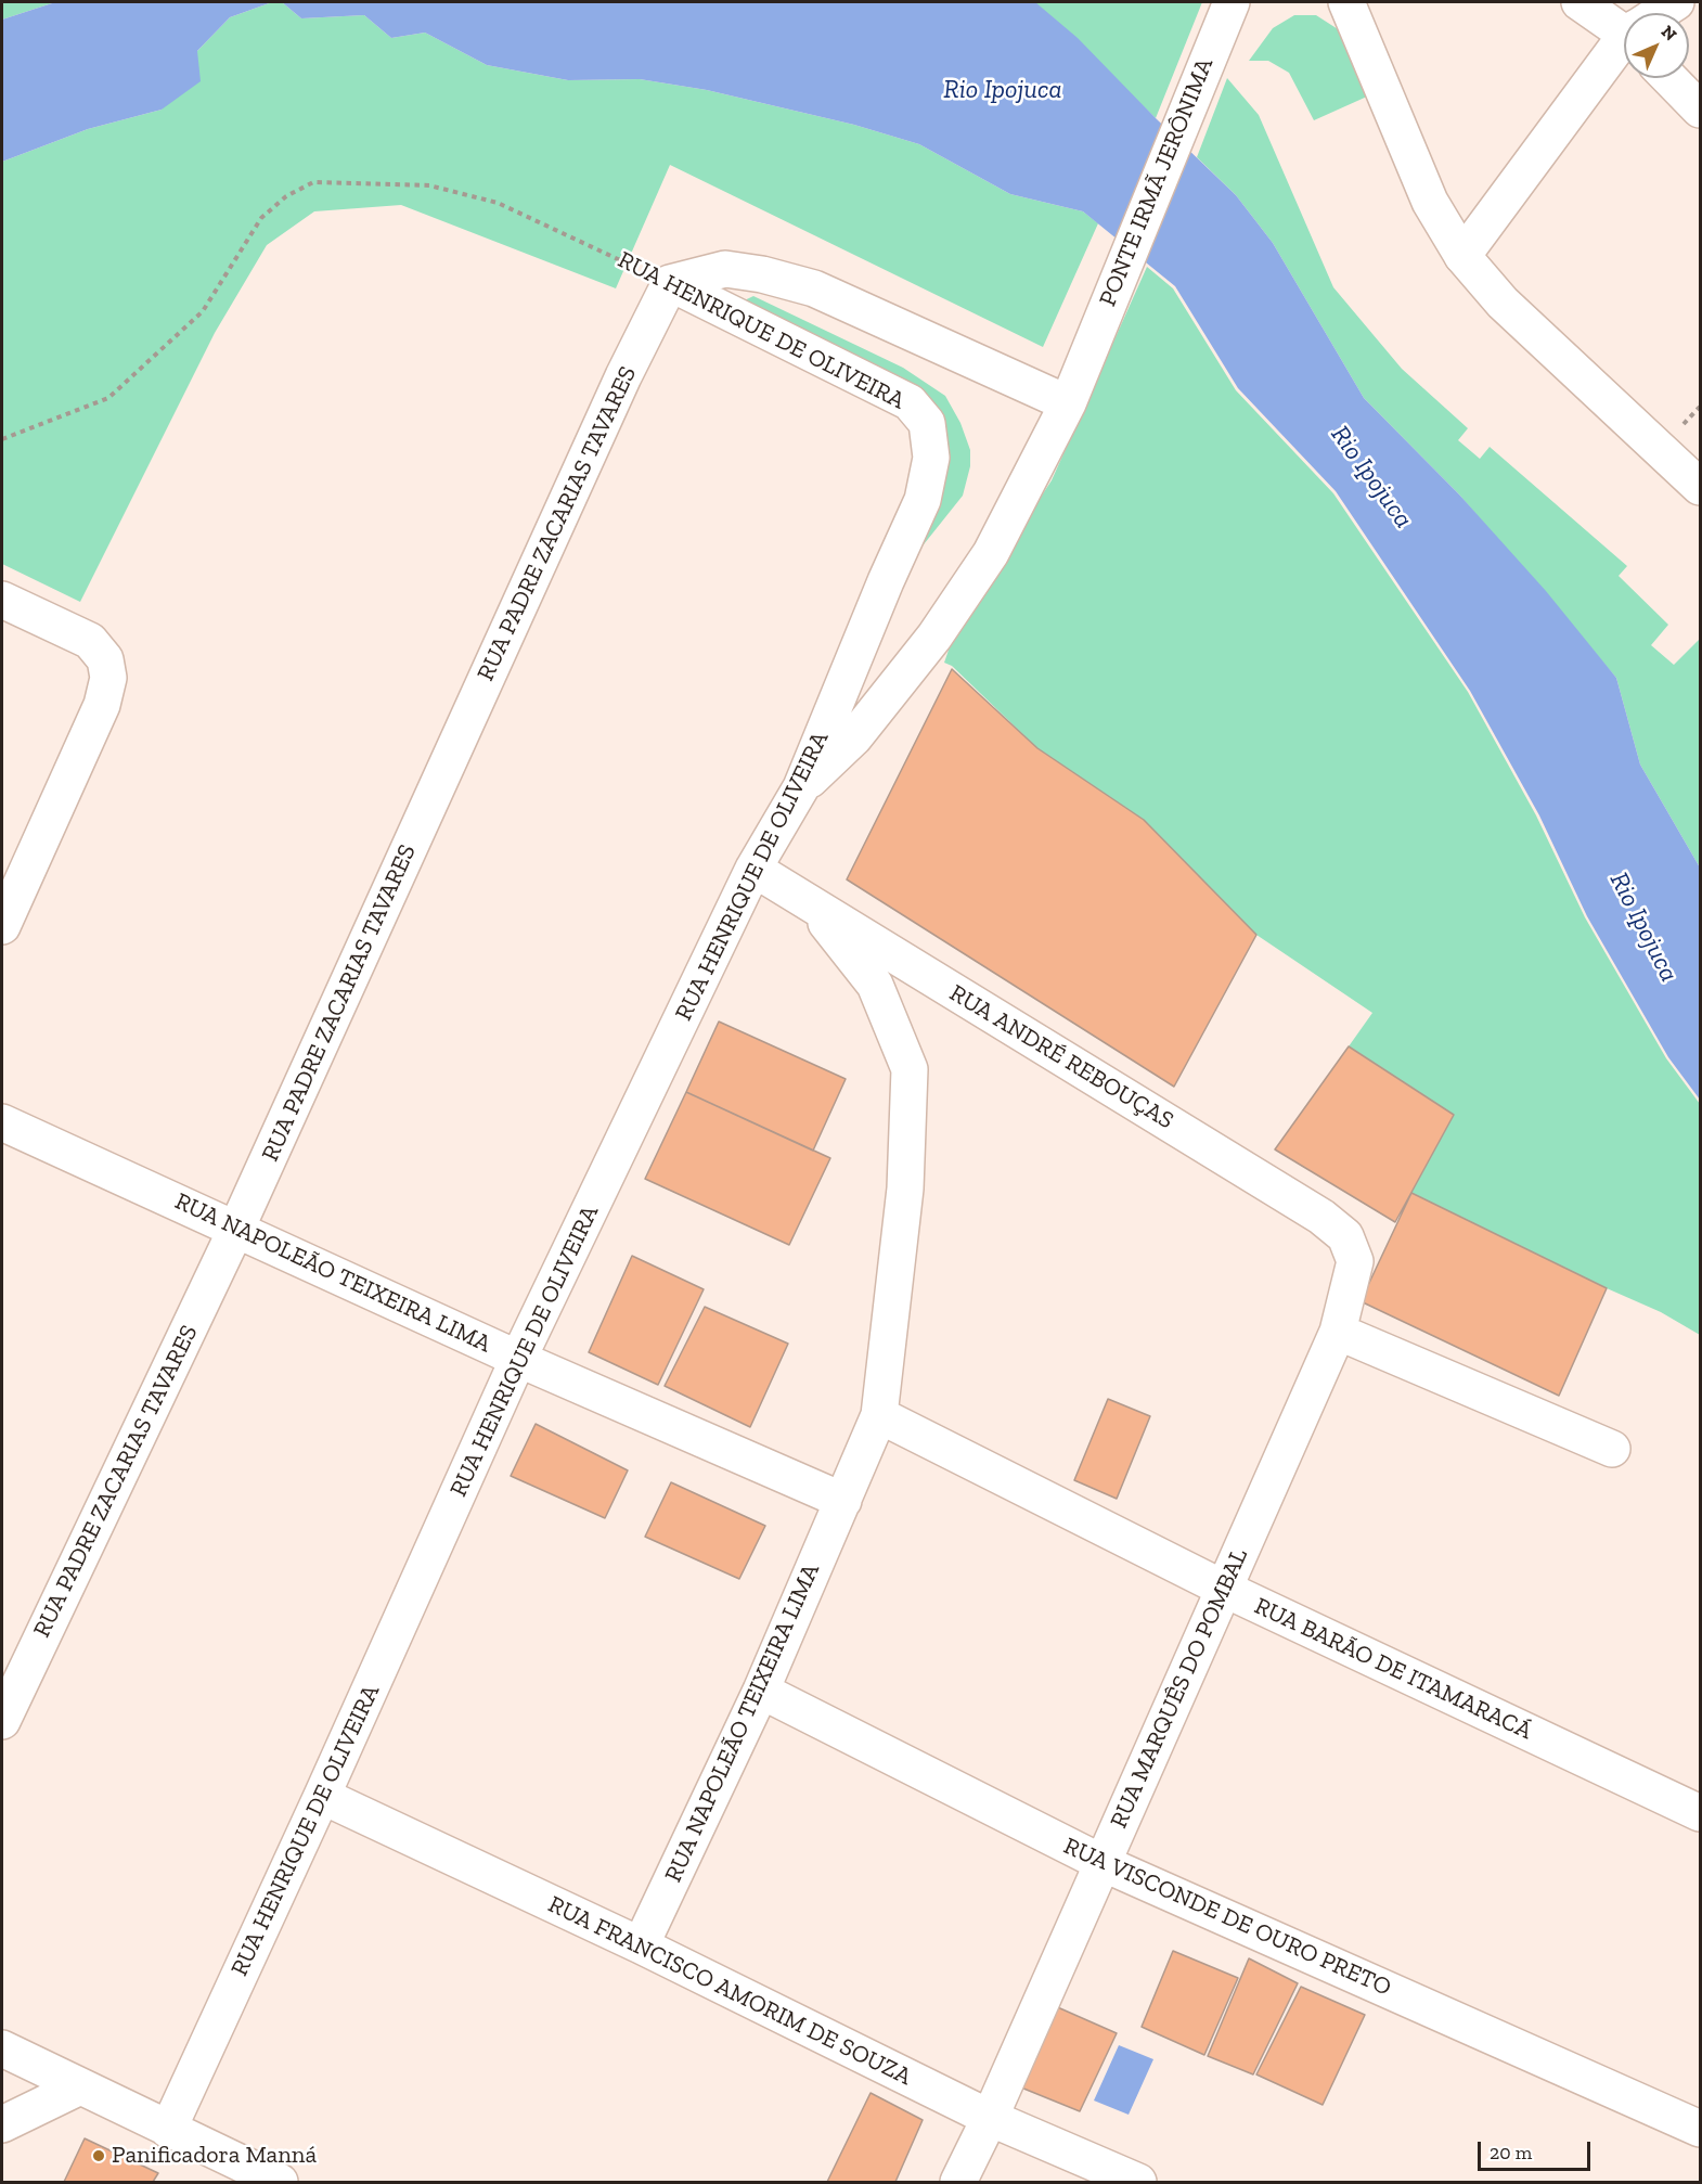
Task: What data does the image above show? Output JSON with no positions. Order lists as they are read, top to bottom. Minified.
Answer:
{"streets":{"street":["PONTE IRMÃ JERÔNIMA","RUA HENRIQUE DE OLIVEIRA","RUA PADRE ZACARIAS TAVARES","RUA ANDRÉ REBOUÇAS","RUA NAPOLEÃO TEIXEIRA LIMA","RUA BARÃO DE ITAMARACÁ","RUA MARQUÊS DO POMBAL","RUA VISCONDE DE OURO PRETO","RUA FRANCISCO AMORIM DE SOUZA"]},"crossings":[["PONTE IRMÃ JERÔNIMA","RUA HENRIQUE DE OLIVEIRA"],["RUA HENRIQUE DE OLIVEIRA","RUA PADRE ZACARIAS TAVARES"],["RUA HENRIQUE DE OLIVEIRA","RUA ANDRÉ REBOUÇAS"],["RUA HENRIQUE DE OLIVEIRA","RUA NAPOLEÃO TEIXEIRA LIMA"],["RUA HENRIQUE DE OLIVEIRA","RUA FRANCISCO AMORIM DE SOUZA"],["RUA PADRE ZACARIAS TAVARES","RUA NAPOLEÃO TEIXEIRA LIMA"],["RUA ANDRÉ REBOUÇAS","RUA NAPOLEÃO TEIXEIRA LIMA"],["RUA ANDRÉ REBOUÇAS","RUA MARQUÊS DO POMBAL"],["RUA NAPOLEÃO TEIXEIRA LIMA","RUA BARÃO DE ITAMARACÁ"],["RUA NAPOLEÃO TEIXEIRA LIMA","RUA VISCONDE DE OURO PRETO"],["RUA NAPOLEÃO TEIXEIRA LIMA","RUA FRANCISCO AMORIM DE SOUZA"],["RUA BARÃO DE ITAMARACÁ","RUA MARQUÊS DO POMBAL"],["RUA MARQUÊS DO POMBAL","RUA VISCONDE DE OURO PRETO"],["RUA MARQUÊS DO POMBAL","RUA FRANCISCO AMORIM DE SOUZA"]],"water":["Rio Ipojuca"],"places":["Panificadora Manná"],"scale_bar":"20 m","north":"top right"}
